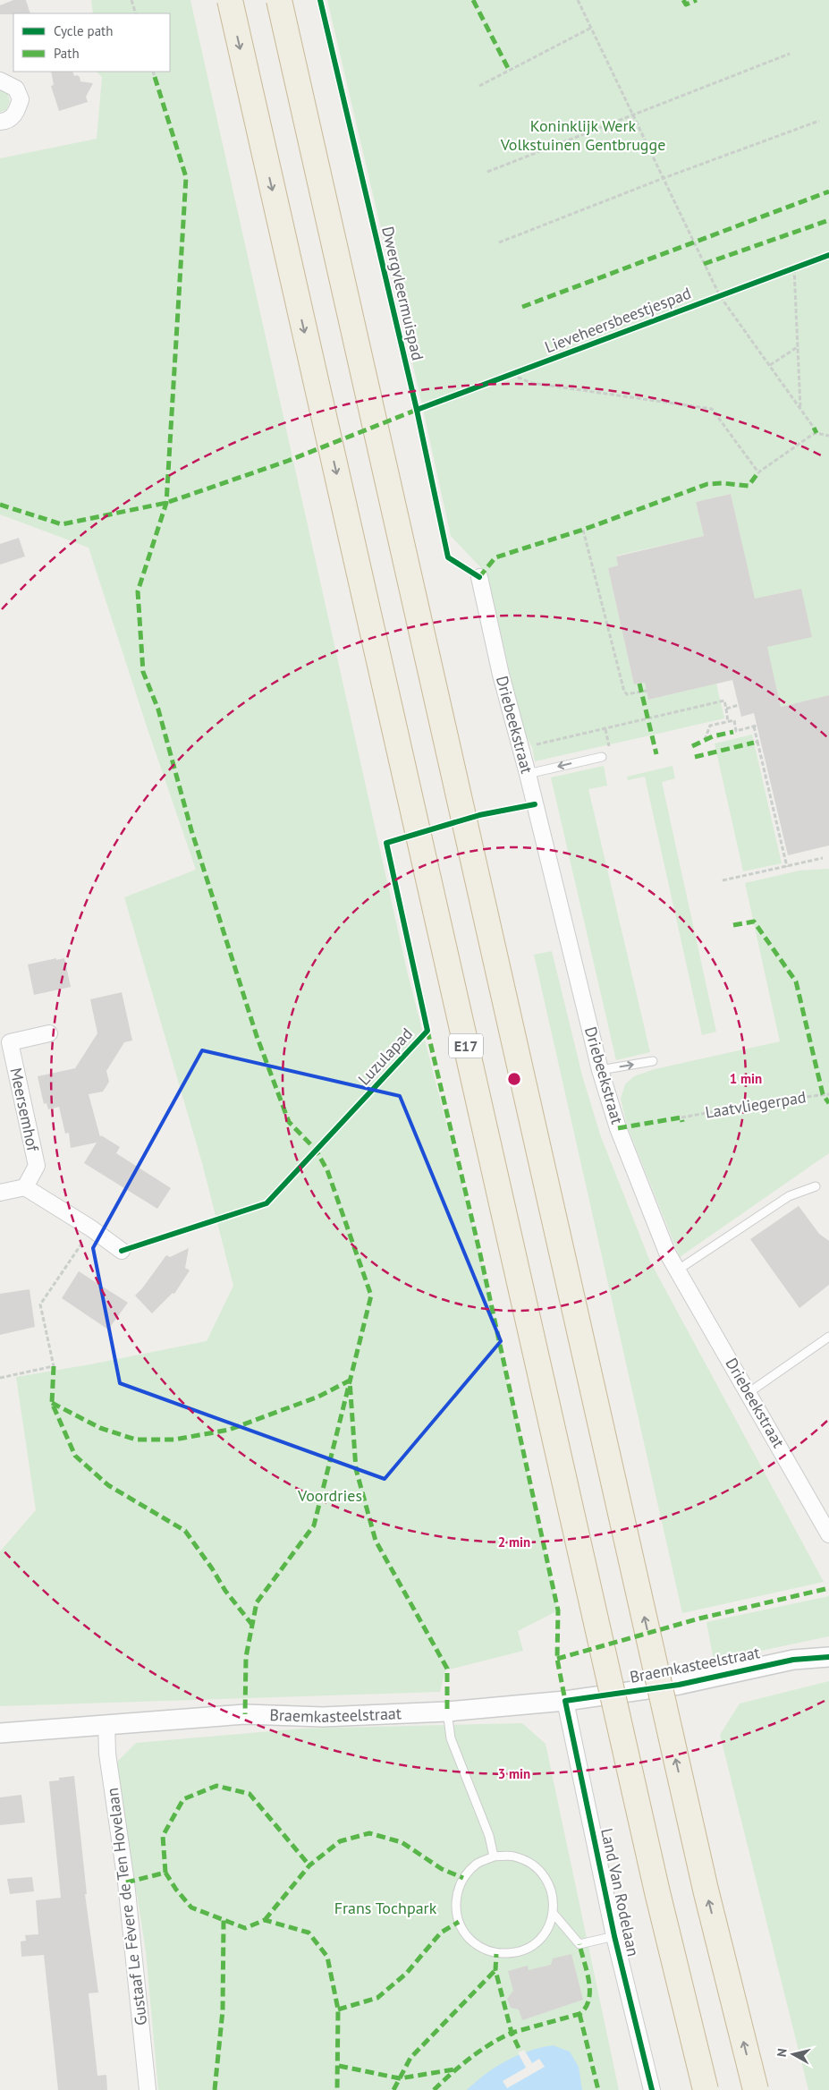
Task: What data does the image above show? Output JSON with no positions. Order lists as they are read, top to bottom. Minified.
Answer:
{"streets":{"highway":["E17"],"street":["Driebeekstraat","Meersemhof","Braemkasteelstraat","Land Van Rodelaan","Gustaaf Le Fèvere de Ten Hovelaan"],"path":["Laatvliegerpad"],"cycle path":["Dwergvleermuispad","Lieveheersbeestjespad","Luzulapad"]},"crossings":[["Braemkasteelstraat","Land Van Rodelaan"],["Braemkasteelstraat","Gustaaf Le Fèvere de Ten Hovelaan"]],"parks":["Koninklijk Werk Volkstuinen Gentbrugge","Voordries","Frans Tochpark"],"legend":["Cycle path","Path"],"north":"left","rings":["1 min","2 min","3 min"]}
